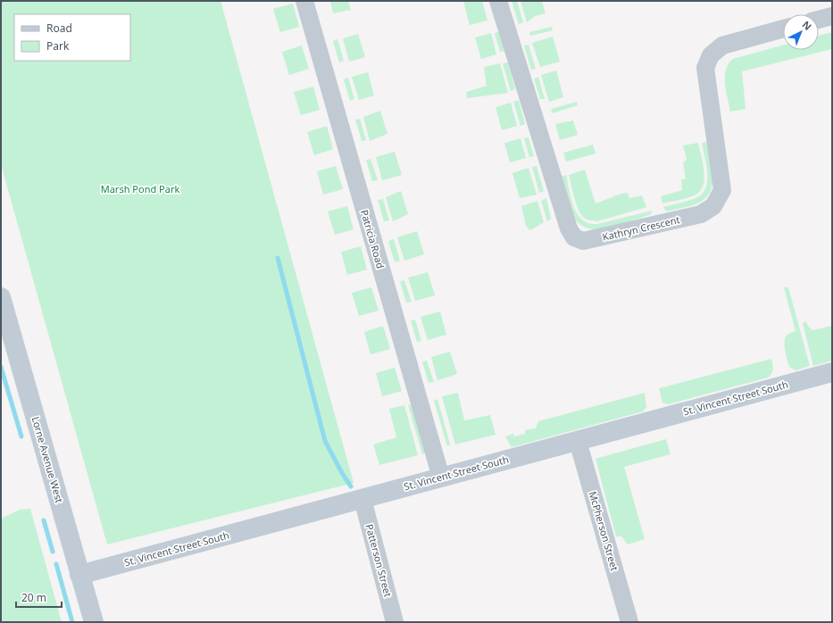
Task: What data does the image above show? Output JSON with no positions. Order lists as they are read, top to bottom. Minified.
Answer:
{"streets":{"street":["Kathryn Crescent","Patricia Road","St. Vincent Street South","Lorne Avenue West","McPherson Street","Patterson Street"]},"crossings":[["Patricia Road","St. Vincent Street South"],["St. Vincent Street South","Lorne Avenue West"],["St. Vincent Street South","McPherson Street"],["St. Vincent Street South","Patterson Street"]],"parks":["Marsh Pond Park"],"legend":["Road","Park"],"scale_bar":"20 m","north":"top right"}
